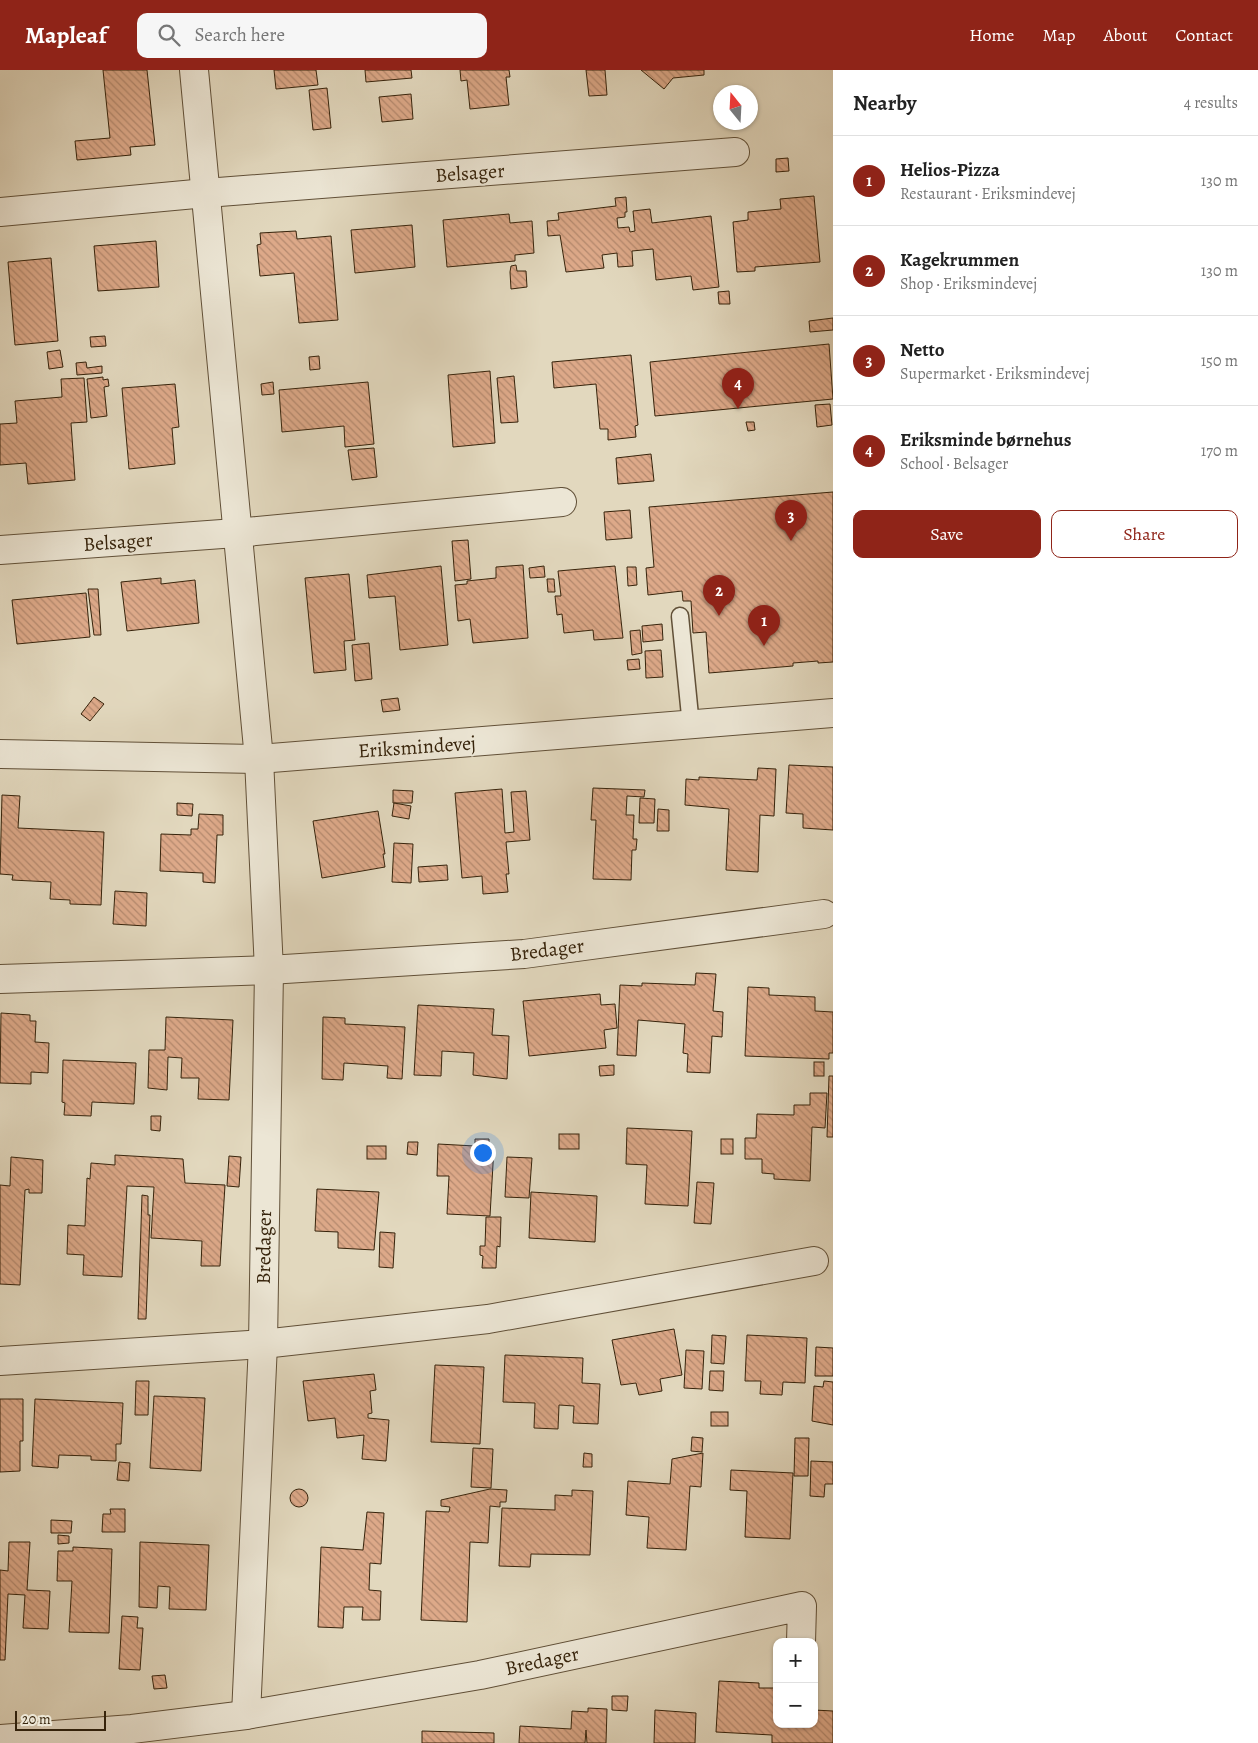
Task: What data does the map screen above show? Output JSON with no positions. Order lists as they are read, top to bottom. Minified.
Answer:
{"streets":{"street":["Belsager","Eriksmindevej","Bredager"]},"crossings":[["Eriksmindevej","Bredager"]],"scale_bar":"20 m","north":"top","page":{"header":"Mapleaf","search":"Search here","nav":["Home","Map","About","Contact"],"heading":["Nearby","4 results"],"list":[{"mark":"1","name":"Helios-Pizza","note":"Restaurant · Eriksmindevej","value":"130 m"},{"mark":"2","name":"Kagekrummen","note":"Shop · Eriksmindevej","value":"130 m"},{"mark":"3","name":"Netto","note":"Supermarket · Eriksmindevej","value":"150 m"},{"mark":"4","name":"Eriksminde børnehus","note":"School · Belsager","value":"170 m"}],"pins":["4","3","2","1"],"buttons":["Save","Share"],"map_buttons":["+","−"],"scale":"20 m"}}
